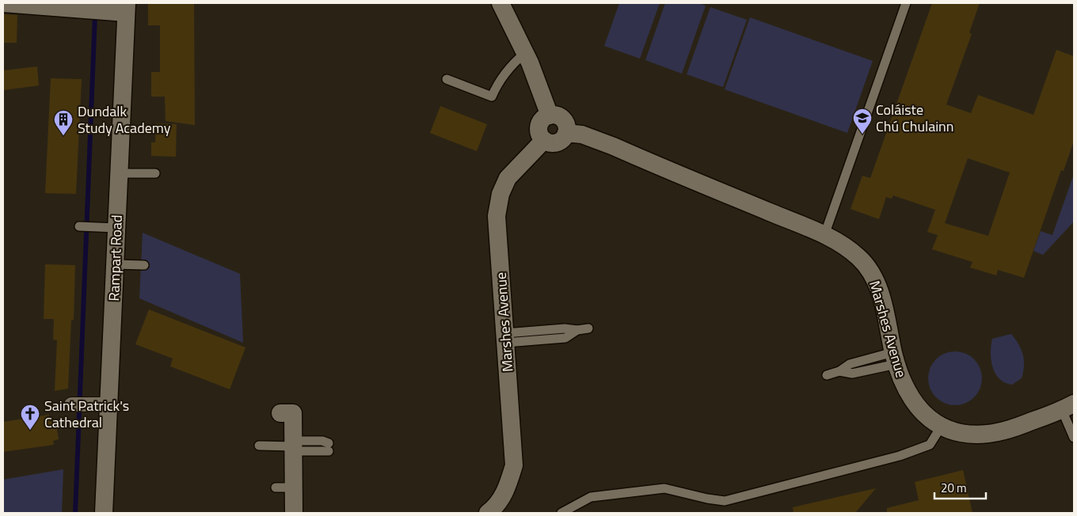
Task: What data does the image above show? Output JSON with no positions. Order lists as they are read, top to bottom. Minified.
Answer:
{"streets":{"street":["Rampart Road","Marshes Avenue"]},"places":{"school or university":["Coláiste Chú Chulainn"],"building":["Dundalk Study Academy"],"church":["Saint Patrick's Cathedral"]},"scale_bar":"20 m"}
